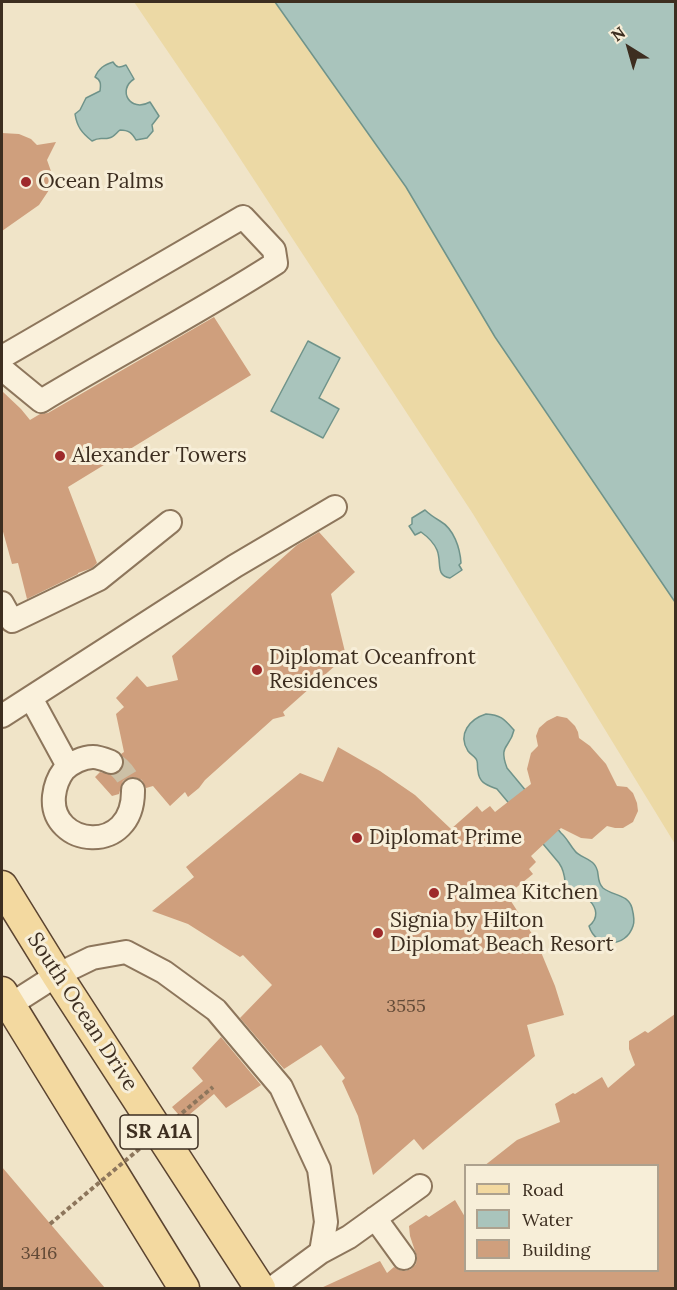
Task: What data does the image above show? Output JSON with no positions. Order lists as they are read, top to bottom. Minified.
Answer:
{"streets":{"main road":["South Ocean Drive","SR A1A"]},"places":["Ocean Palms","Alexander Towers","Diplomat Oceanfront Residences","Diplomat Prime","Palmea Kitchen","Signia by Hilton Diplomat Beach Resort"],"house_numbers":["3555","3416"],"legend":["Road","Water","Building"],"north":"top left"}
